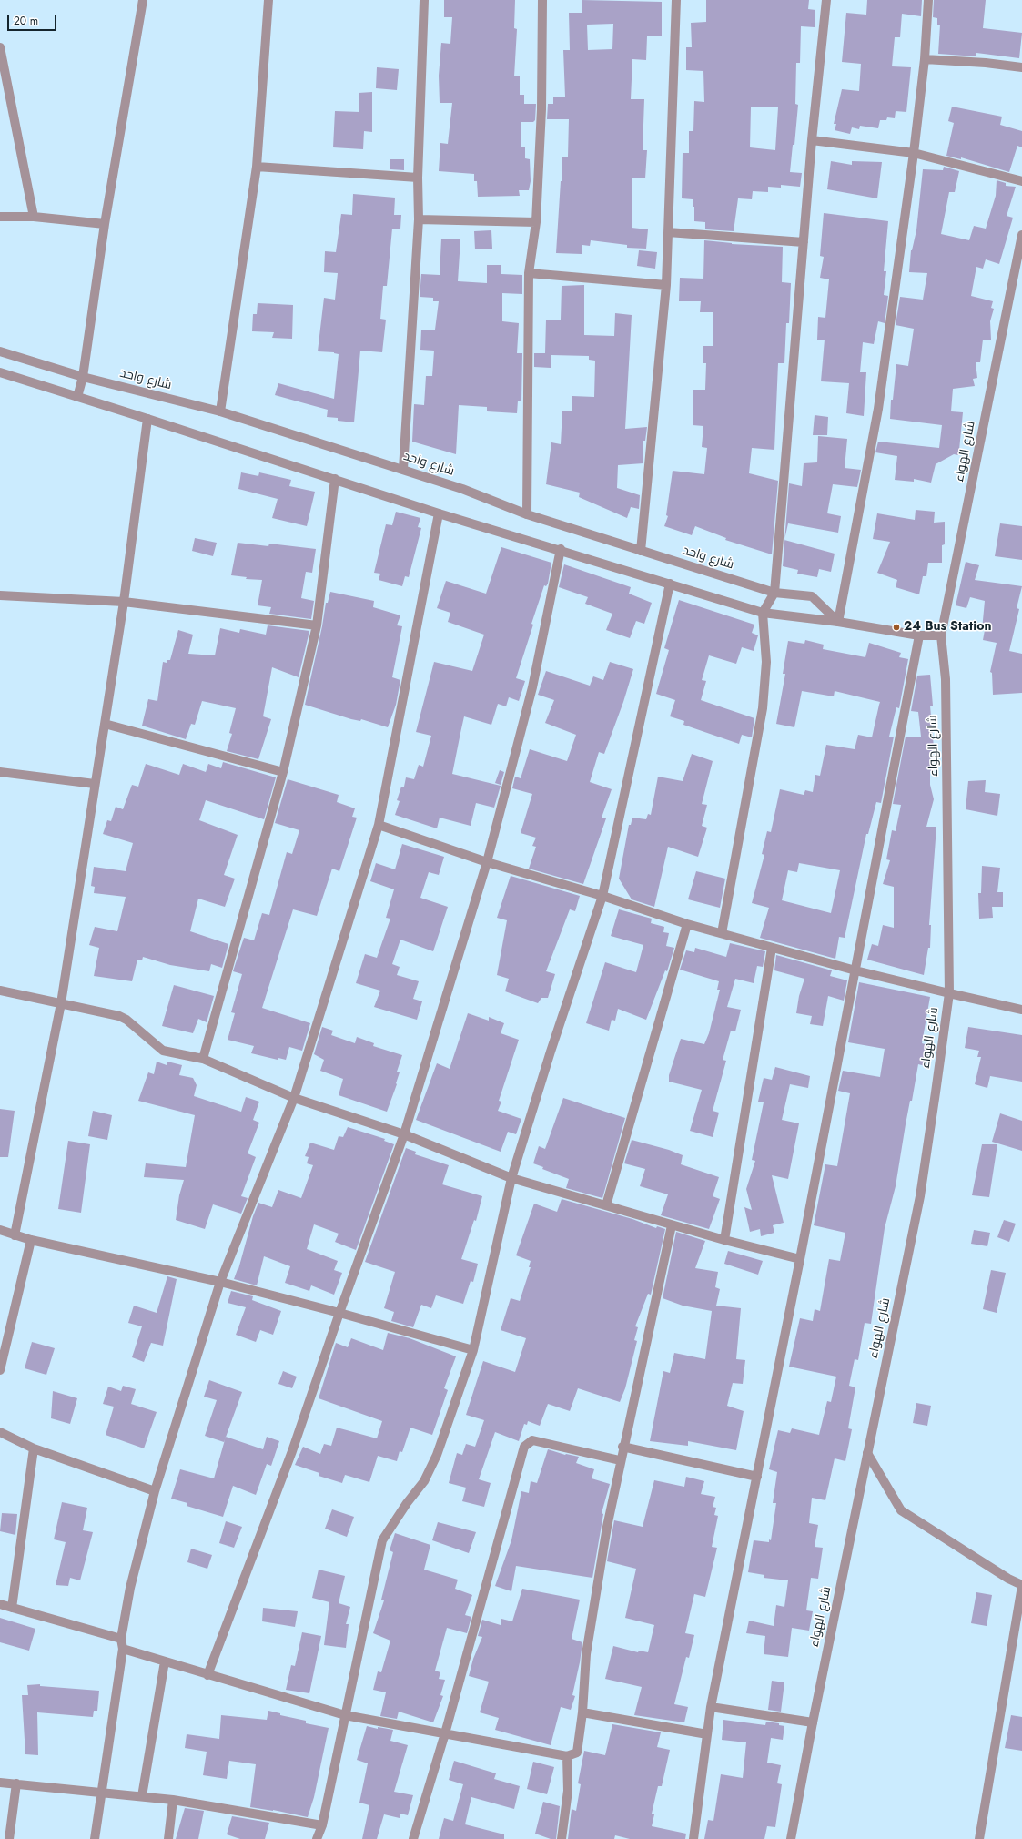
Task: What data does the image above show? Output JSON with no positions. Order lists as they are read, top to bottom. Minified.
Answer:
{"streets":{"street":["شارع واحد","شارع الهواء"]},"places":["24 Bus Station"],"scale_bar":"20 m"}
